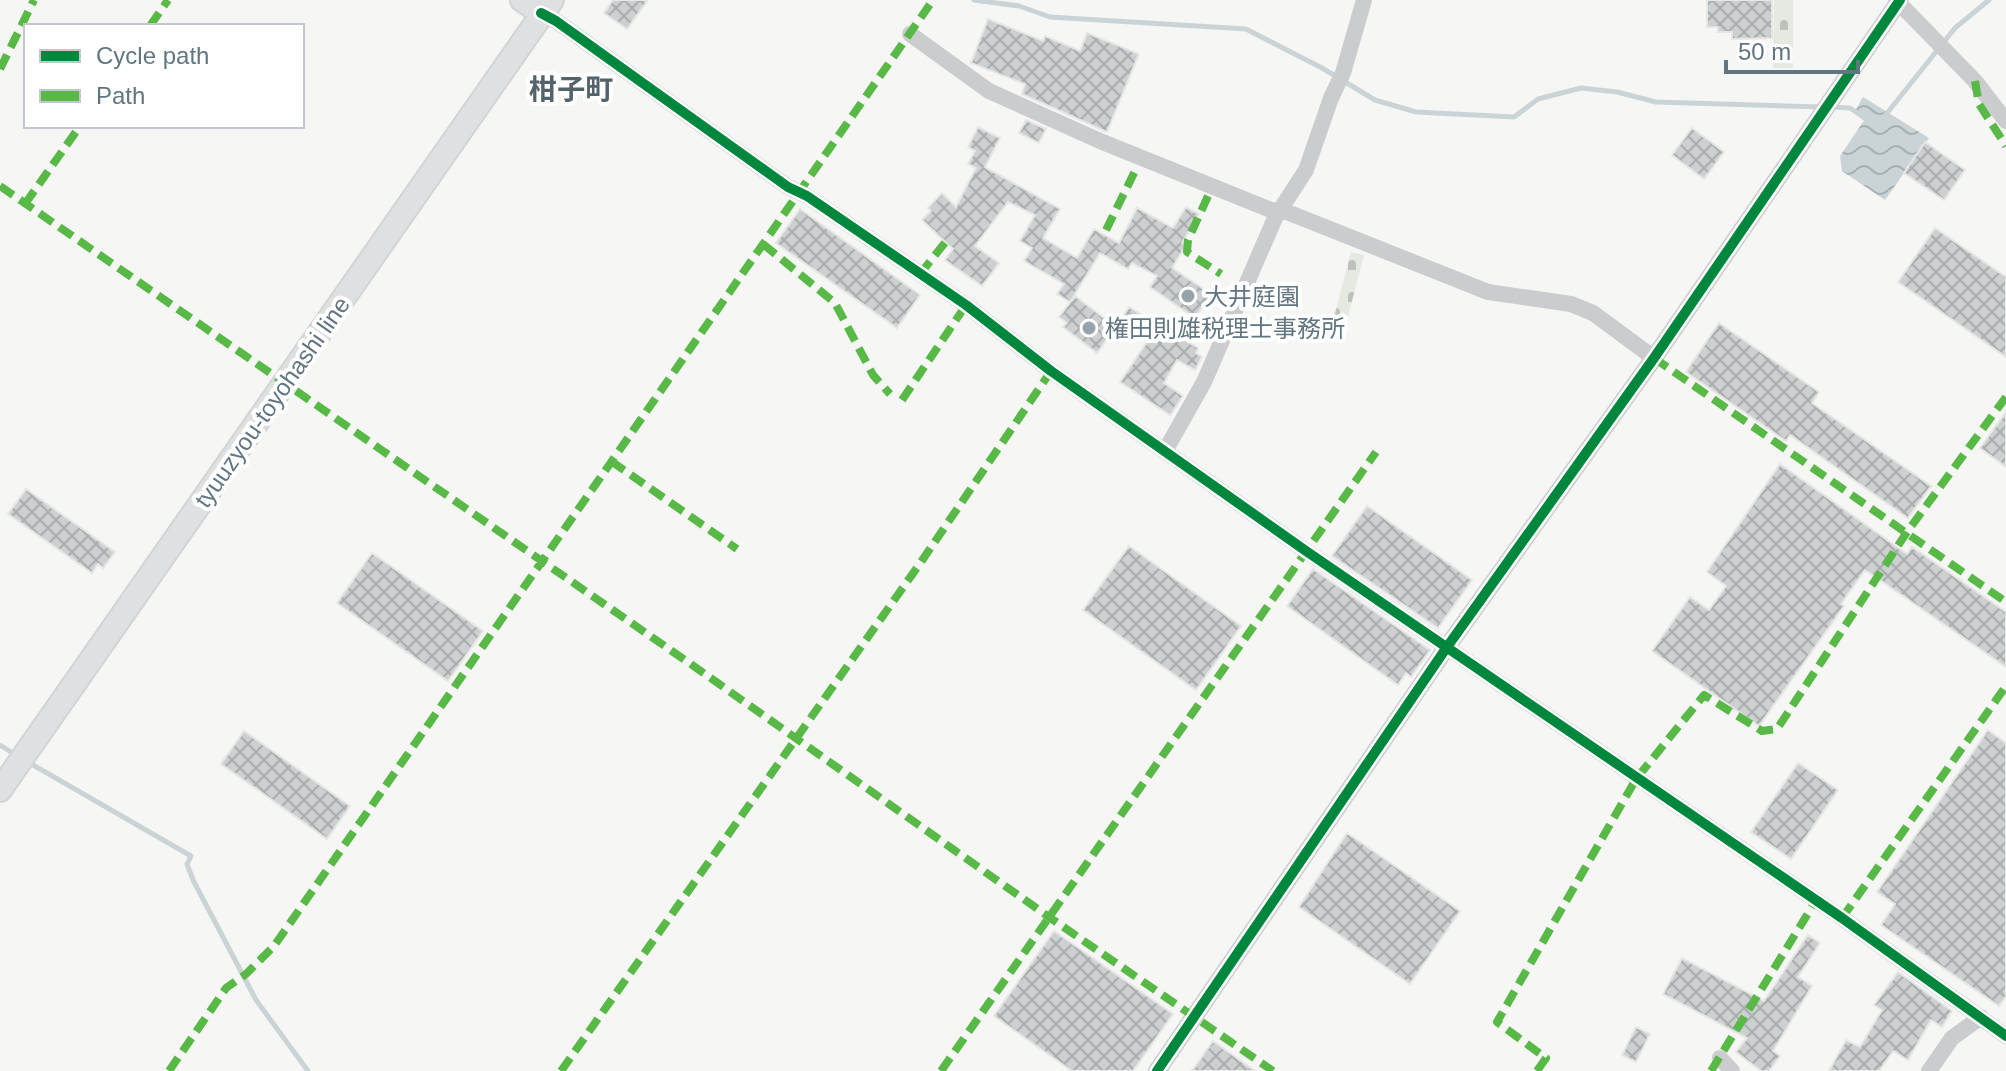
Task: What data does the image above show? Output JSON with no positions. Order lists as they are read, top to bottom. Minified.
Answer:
{"streets":{"main road":["tyuuzyou-toyohashi line"]},"districts":["柑子町"],"places":["大井庭園","権田則雄税理士事務所"],"legend":["Cycle path","Path"],"scale_bar":"50 m"}
